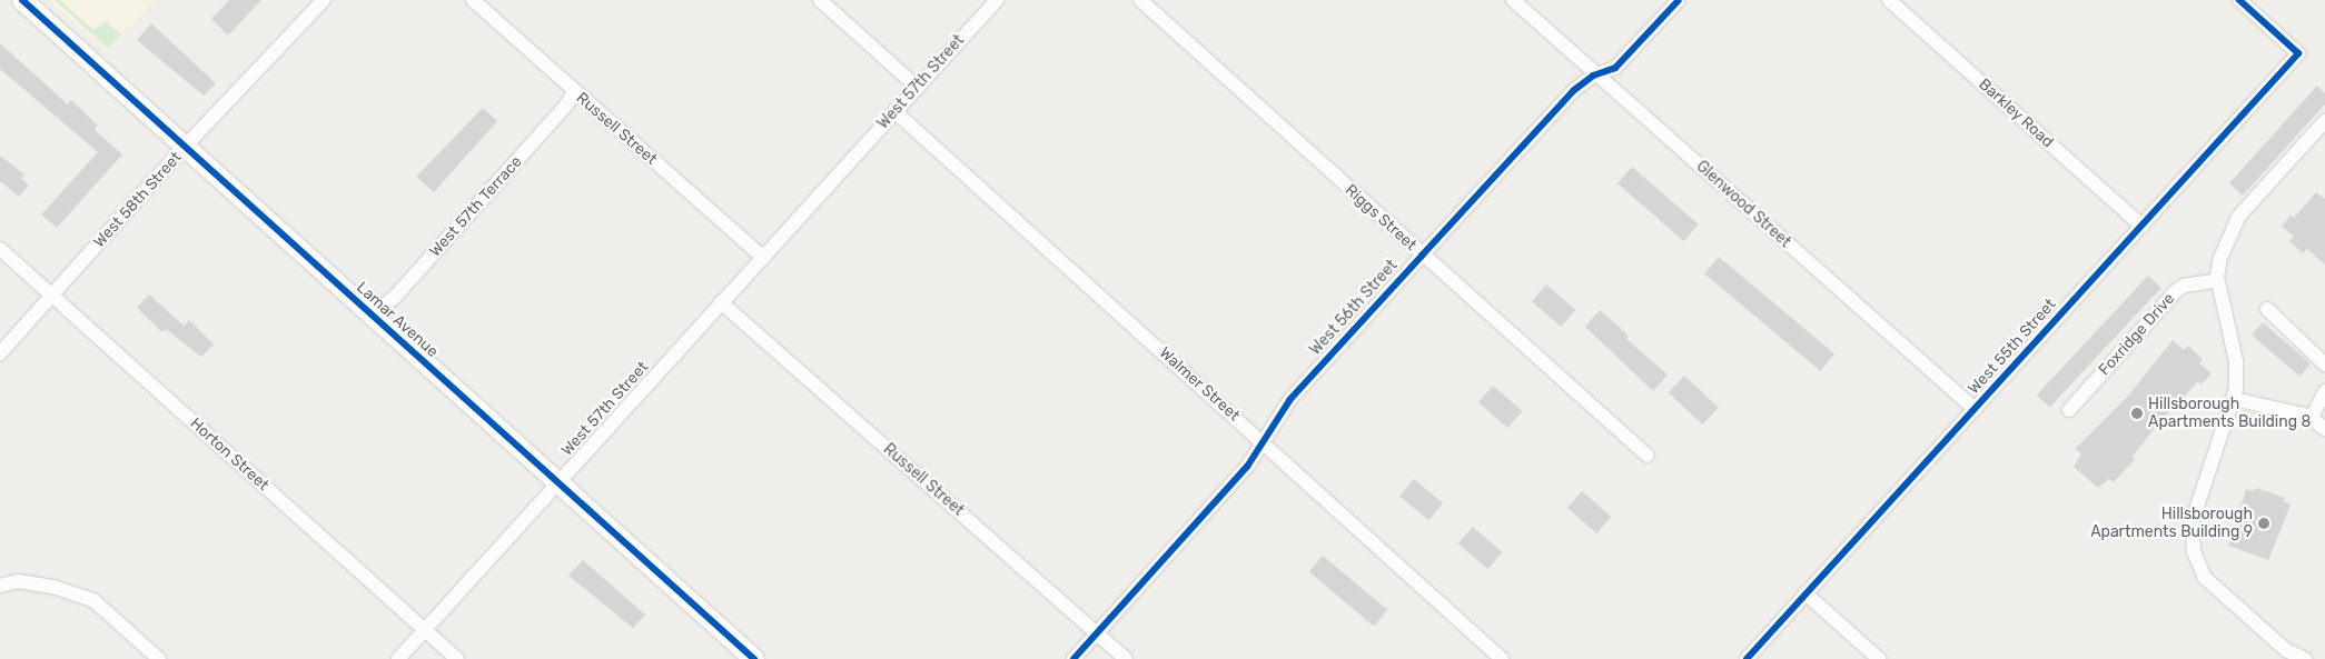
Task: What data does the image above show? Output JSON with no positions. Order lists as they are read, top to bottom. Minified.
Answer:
{"streets":{"street":["West 57th Street","Barkley Road","Russell Street","West 58th Street","Glenwood Street","West 57th Terrace","Riggs Street","West 56th Street","Lamar Avenue","Foxridge Drive","West 55th Street","Walmer Street","Horton Street"]},"crossings":[["West 57th Street","Russell Street"],["West 57th Street","Lamar Avenue"],["West 57th Street","Walmer Street"],["West 57th Street","Horton Street"],["Barkley Road","West 55th Street"],["Russell Street","West 57th Terrace"],["Russell Street","West 56th Street"],["West 58th Street","Lamar Avenue"],["West 58th Street","Horton Street"],["Glenwood Street","West 56th Street"],["Glenwood Street","West 55th Street"],["West 57th Terrace","Lamar Avenue"],["Riggs Street","West 56th Street"],["West 56th Street","Walmer Street"]],"places":["Hillsborough Apartments Building 8","Hillsborough Apartments Building 9"]}
